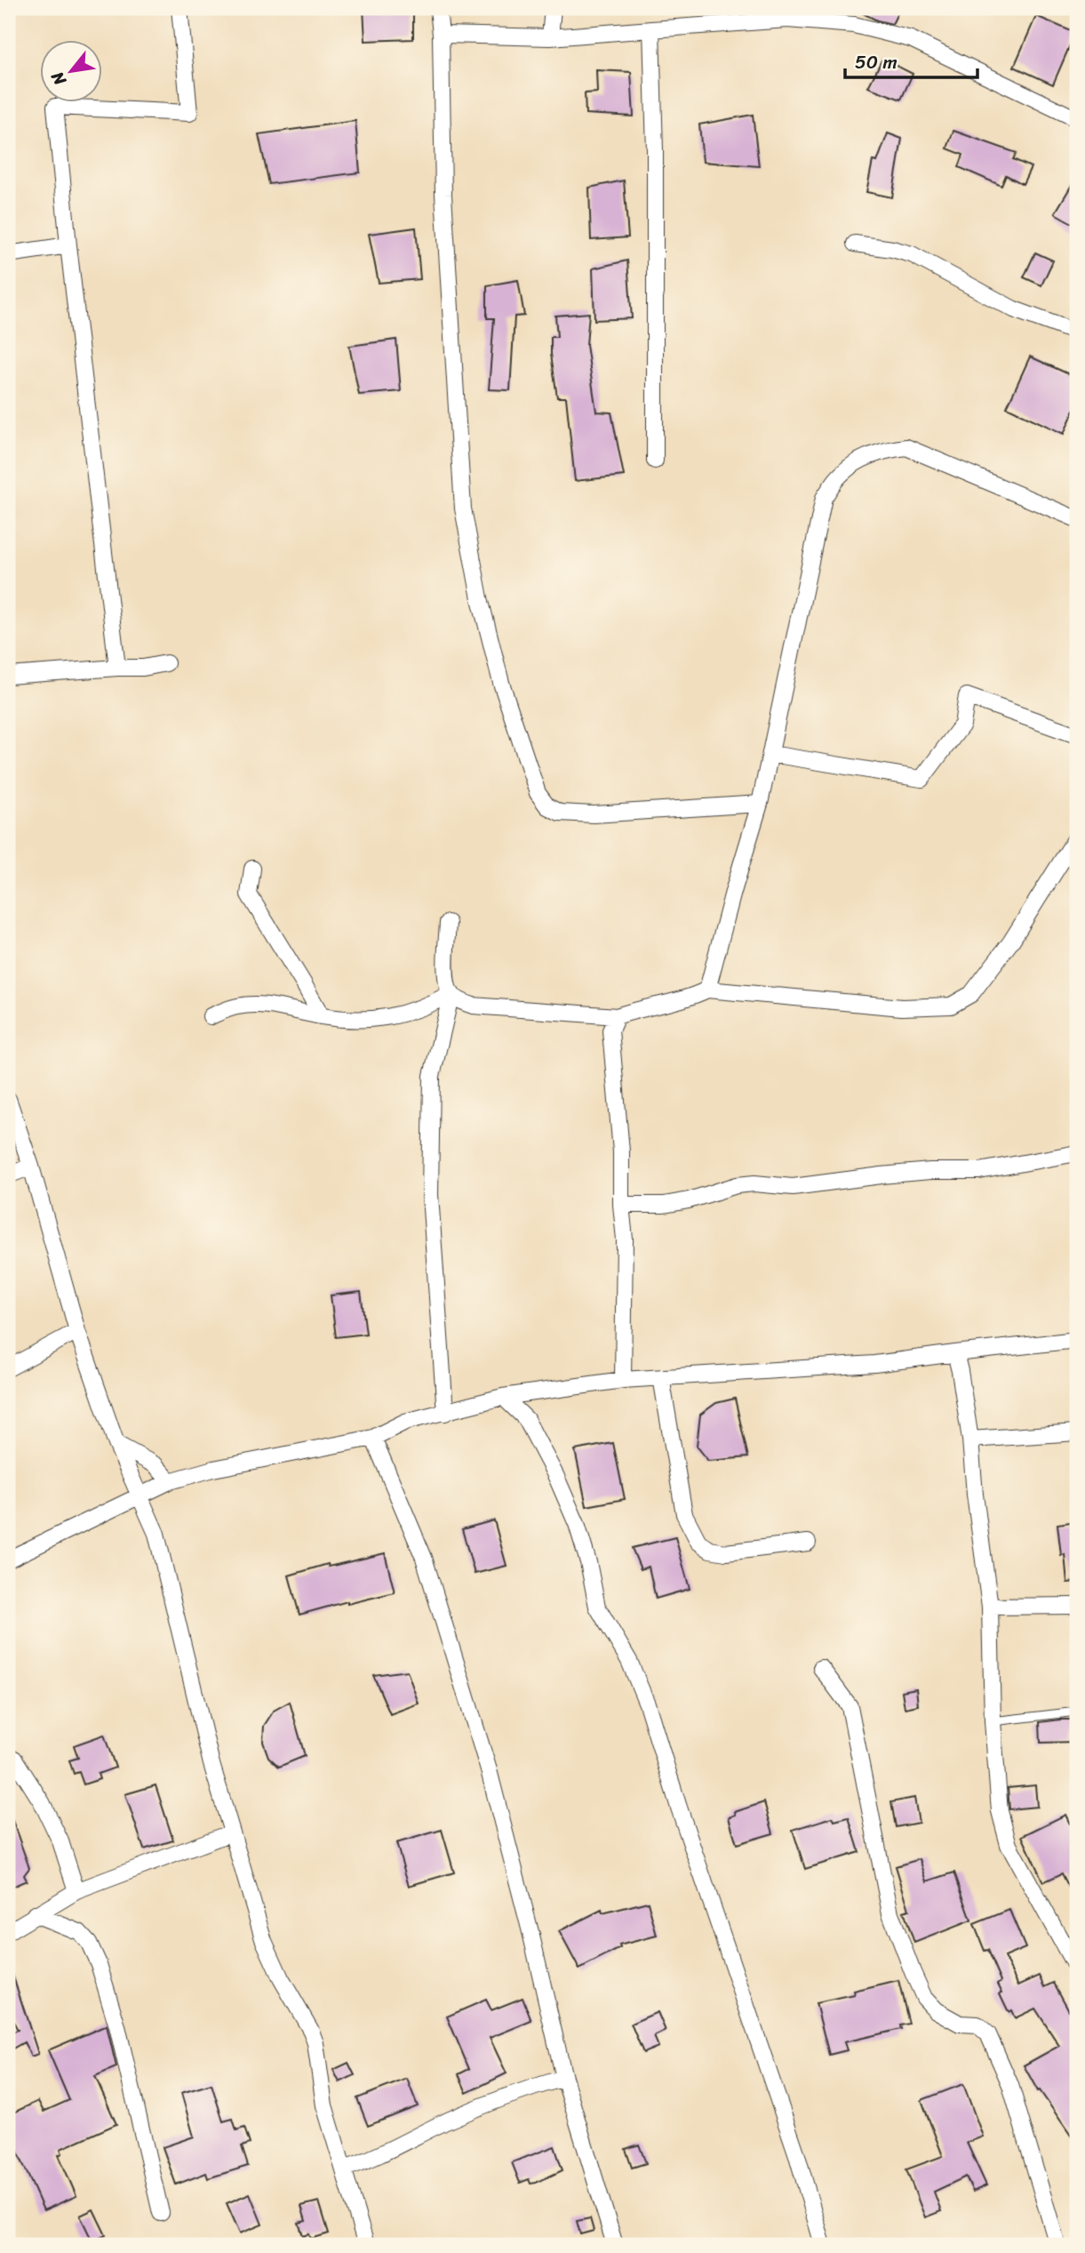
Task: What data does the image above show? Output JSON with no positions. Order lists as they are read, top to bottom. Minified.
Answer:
{"scale_bar":"50 m","north":"bottom left"}
